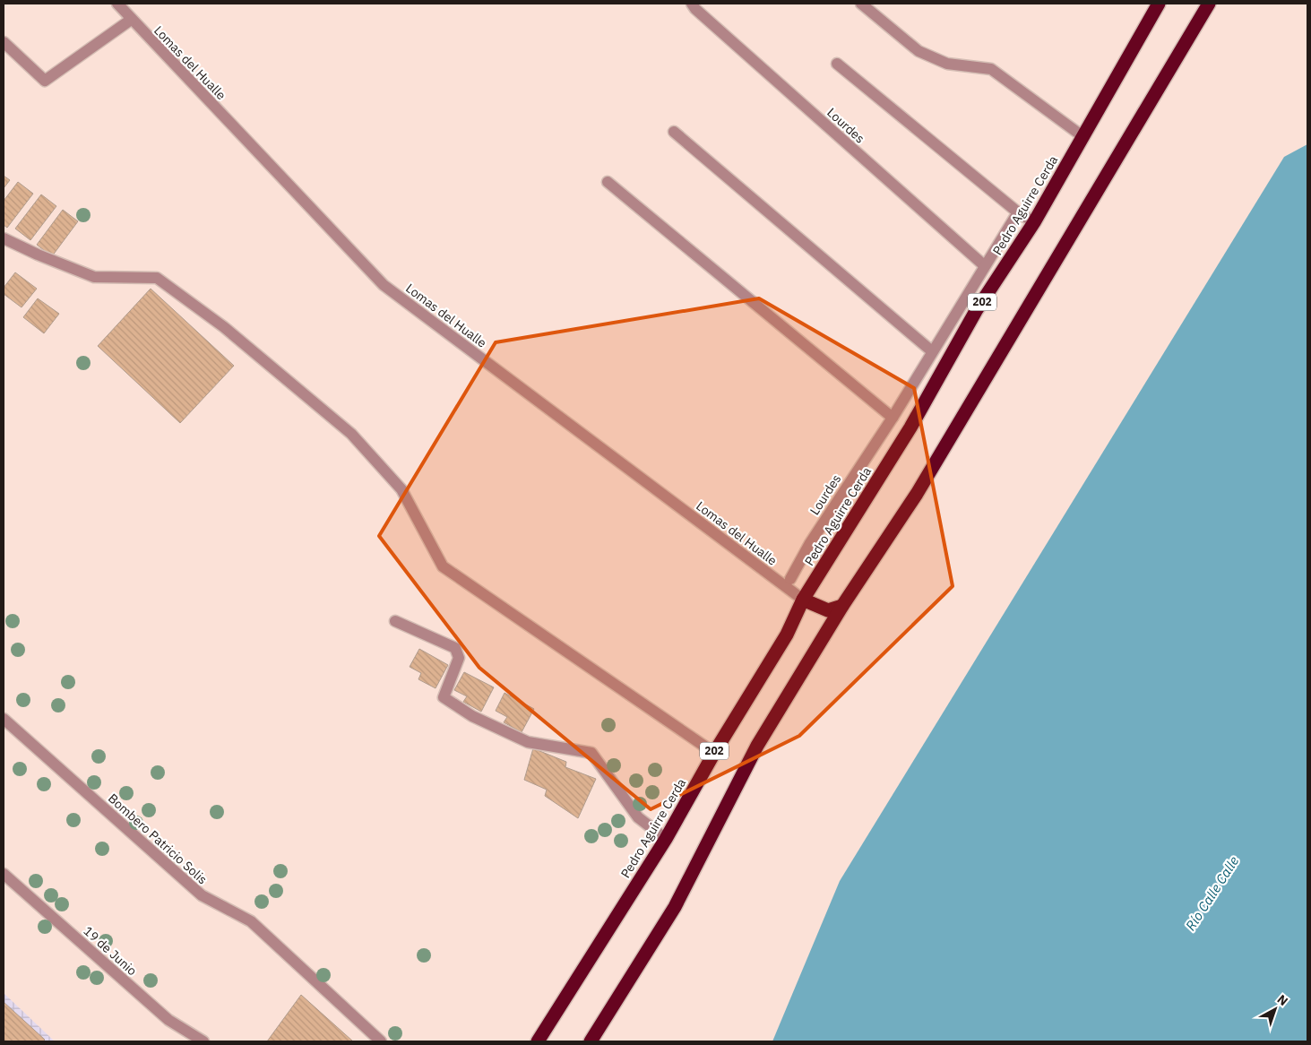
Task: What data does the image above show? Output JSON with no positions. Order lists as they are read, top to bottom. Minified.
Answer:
{"streets":{"highway":["Pedro Aguirre Cerda","202"],"street":["Lomas del Hualle","Lourdes","Bombero Patricio Solis","19 de Junio"]},"crossings":[["Lomas del Hualle","Pedro Aguirre Cerda"]],"water":["Río Calle Calle"],"north":"top right"}
